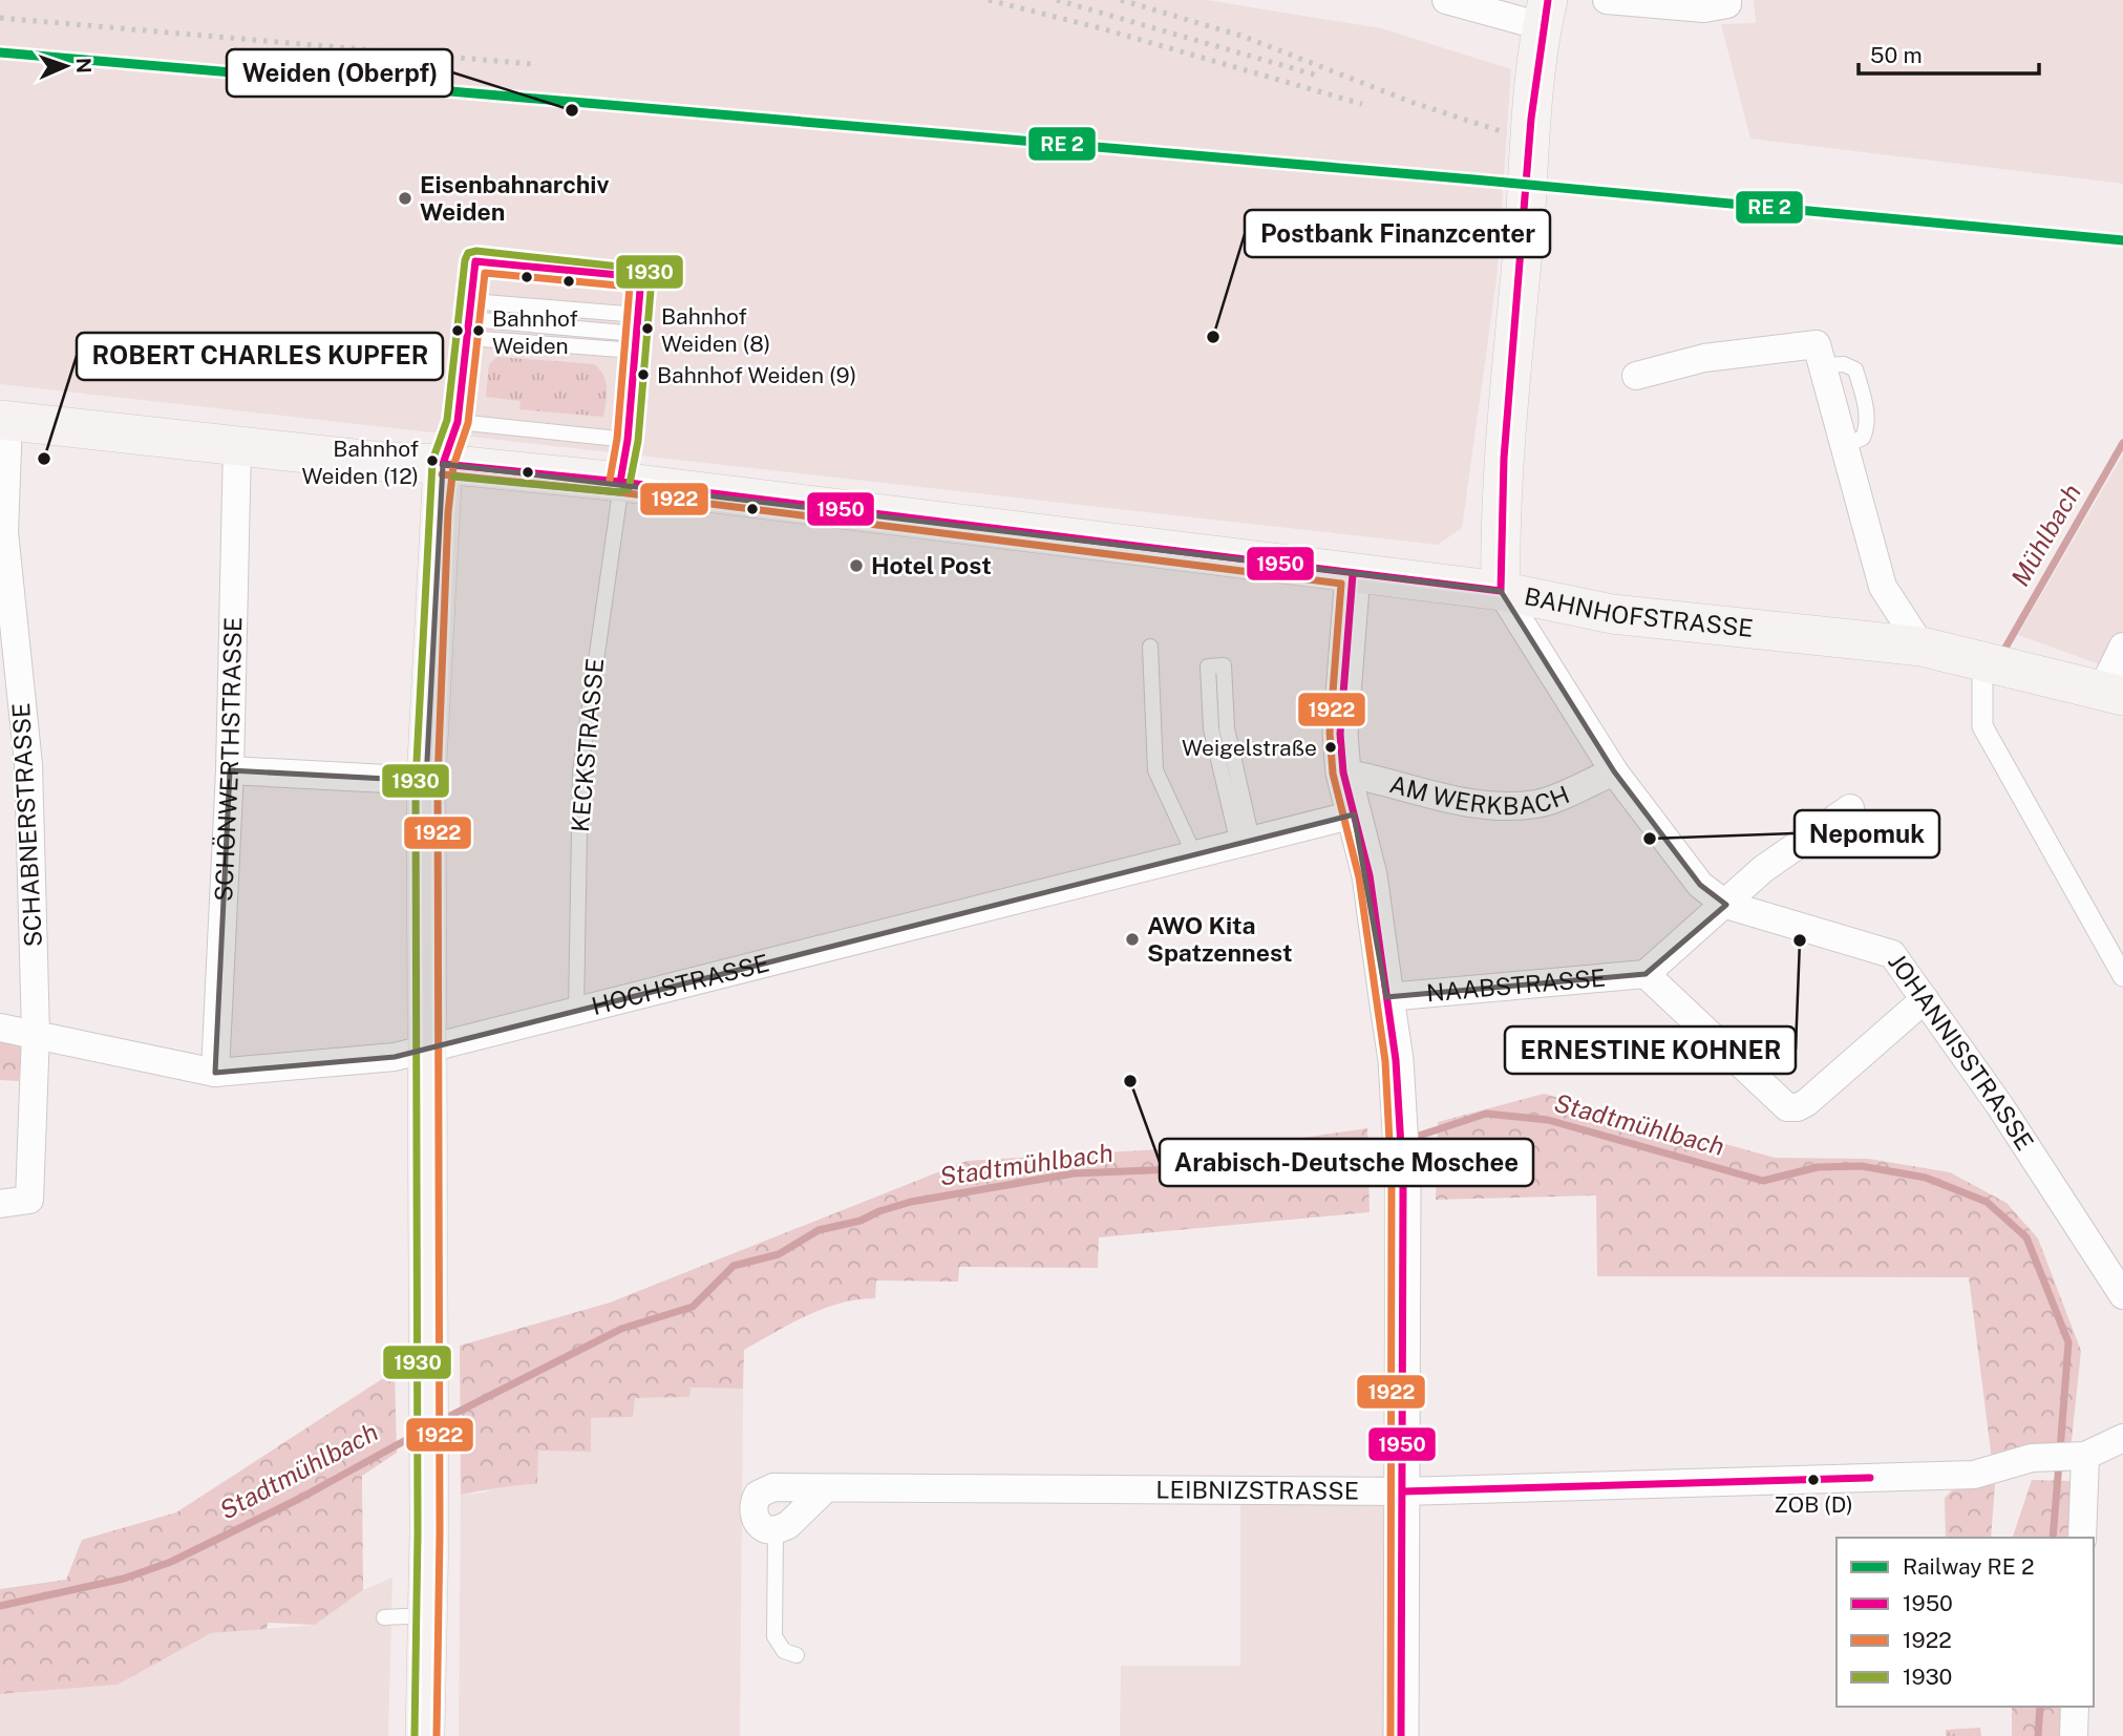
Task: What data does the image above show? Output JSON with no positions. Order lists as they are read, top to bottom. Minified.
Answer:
{"streets":{"main road":["BAHNHOFSTRASSE"],"street":["SCHÖNWERTHSTRASSE","AM WERKBACH","SCHABNERSTRASSE","HOCHSTRASSE","NAABSTRASSE","JOHANNISSTRASSE","LEIBNIZSTRASSE"],"lane":["KECKSTRASSE"]},"crossings":[["BAHNHOFSTRASSE","KECKSTRASSE"],["BAHNHOFSTRASSE","SCHÖNWERTHSTRASSE"],["BAHNHOFSTRASSE","SCHABNERSTRASSE"],["BAHNHOFSTRASSE","JOHANNISSTRASSE"],["KECKSTRASSE","HOCHSTRASSE"],["SCHÖNWERTHSTRASSE","HOCHSTRASSE"],["AM WERKBACH","JOHANNISSTRASSE"],["SCHABNERSTRASSE","HOCHSTRASSE"]],"water":["Mühlbach","Stadtmühlbach"],"places":["Weiden (Oberpf)","Eisenbahnarchiv Weiden","Bahnhof Weiden (8)","Bahnhof Weiden","Postbank Finanzcenter","Bahnhof Weiden (9)","ROBERT CHARLES KUPFER","Bahnhof Weiden (12)","Hotel Post","Weigelstraße","Nepomuk","AWO Kita Spatzennest","ERNESTINE KOHNER","Arabisch-Deutsche Moschee","ZOB (D)"],"lines":["transit line 1950","transit line 1930","transit line 1922"],"legend":["Railway RE 2","1950","1922","1930"],"scale_bar":"50 m","north":"right"}
